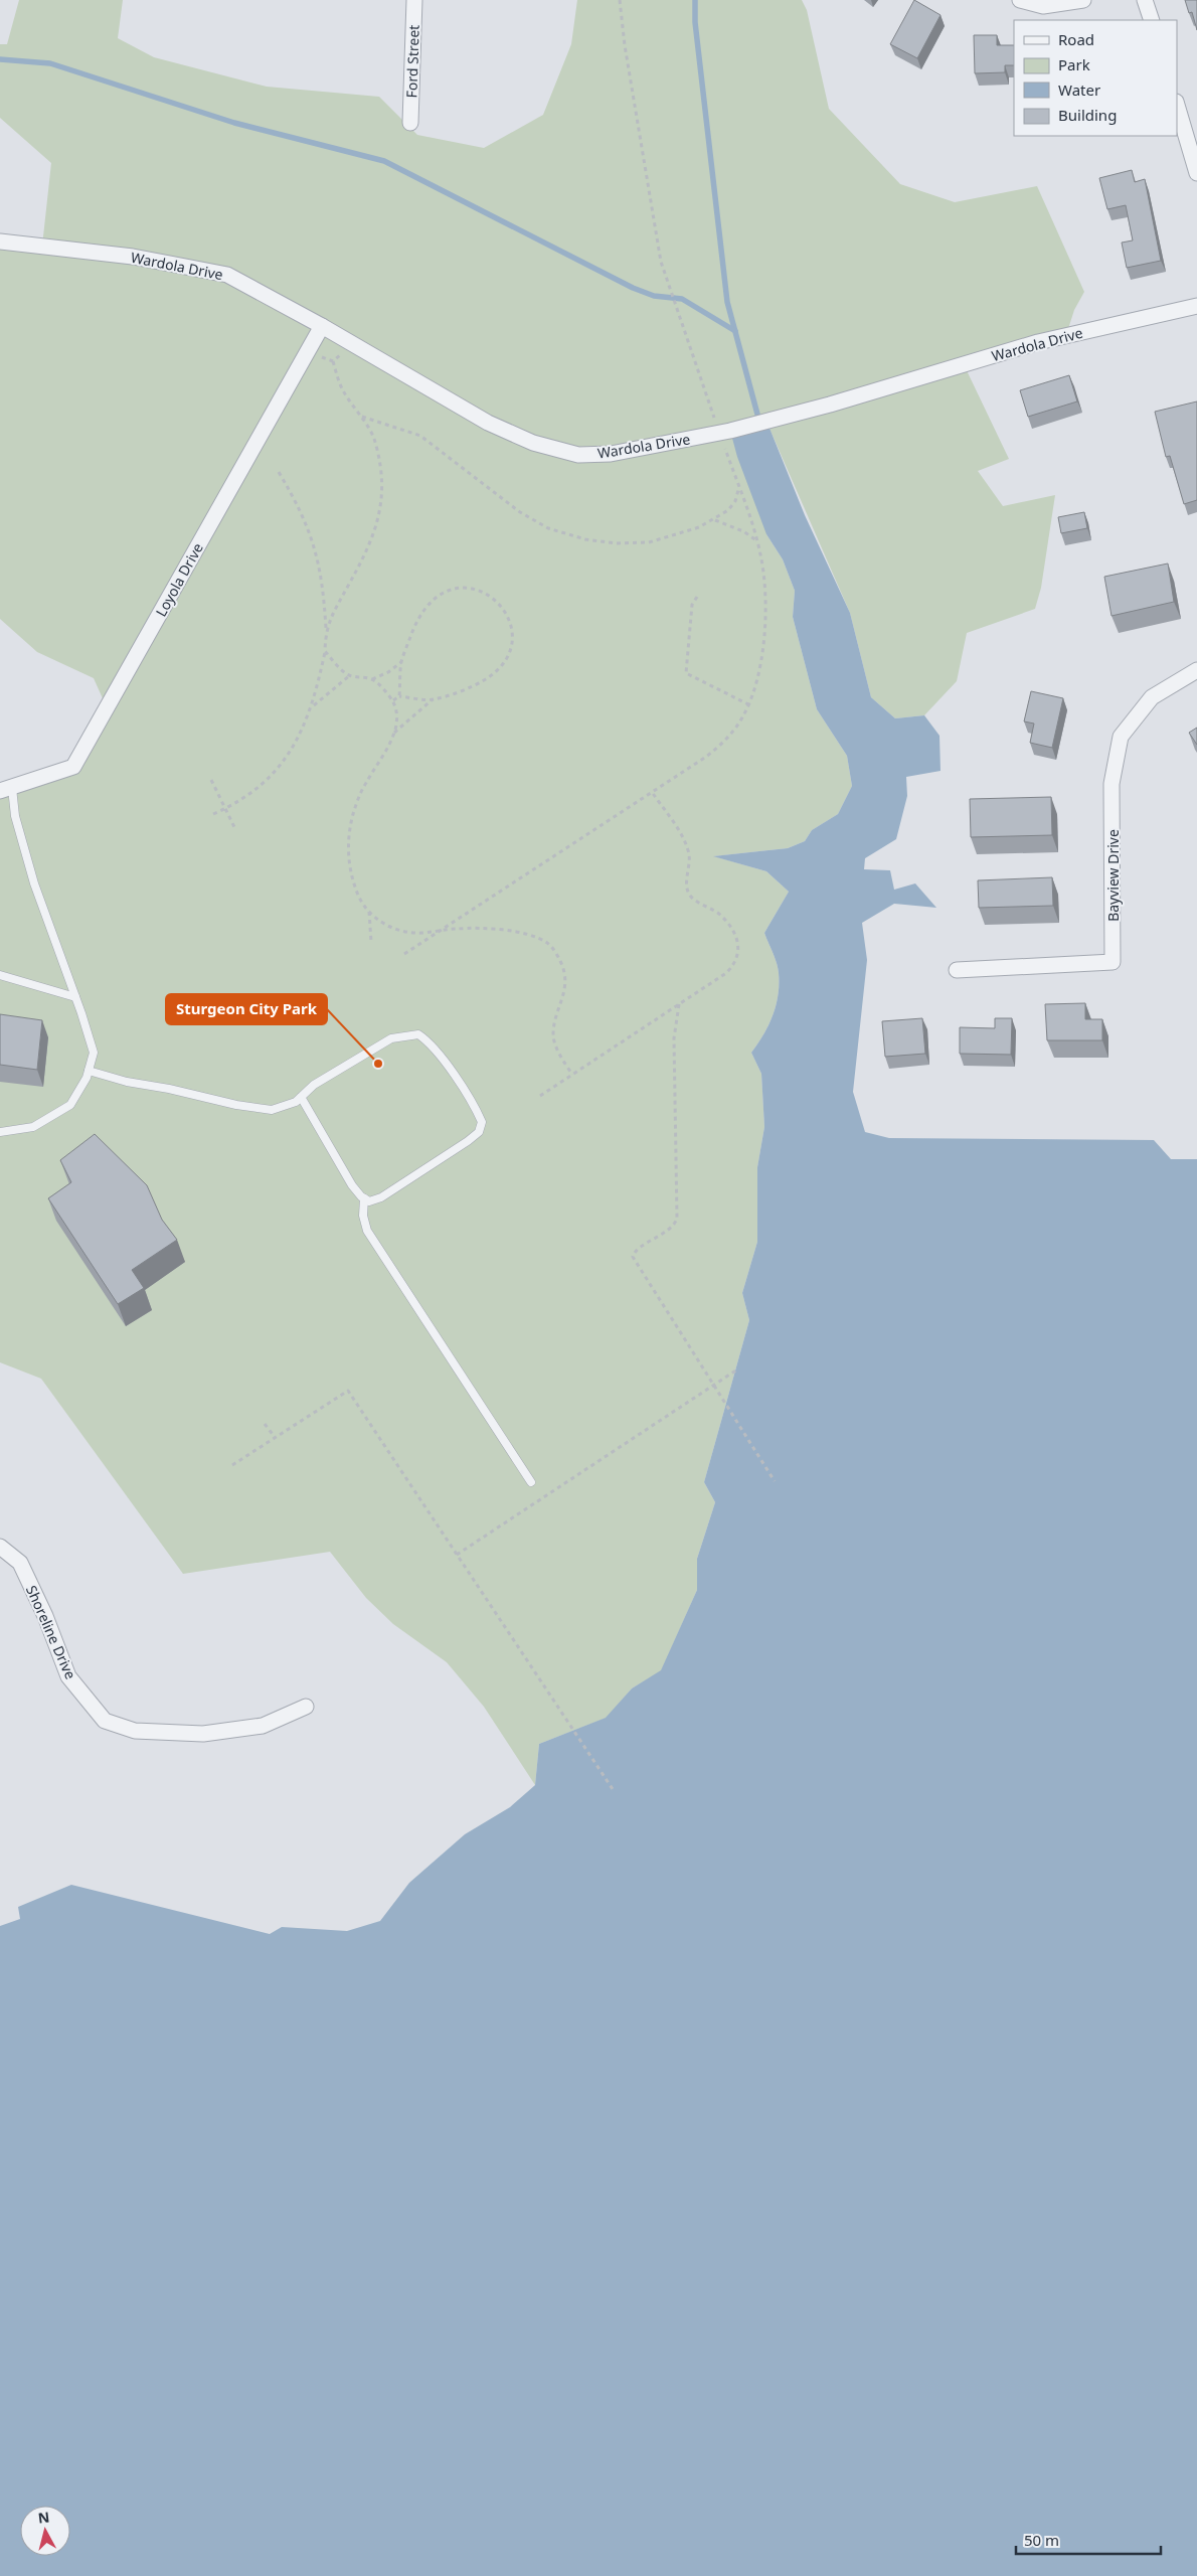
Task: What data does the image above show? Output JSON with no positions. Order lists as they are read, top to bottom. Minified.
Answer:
{"streets":{"street":["Ford Street","Wardola Drive","Loyola Drive","Bayview Drive","Shoreline Drive"]},"crossings":[["Wardola Drive","Loyola Drive"]],"places":["Sturgeon City Park"],"legend":["Road","Park","Water","Building"],"scale_bar":"50 m","north":"top"}
